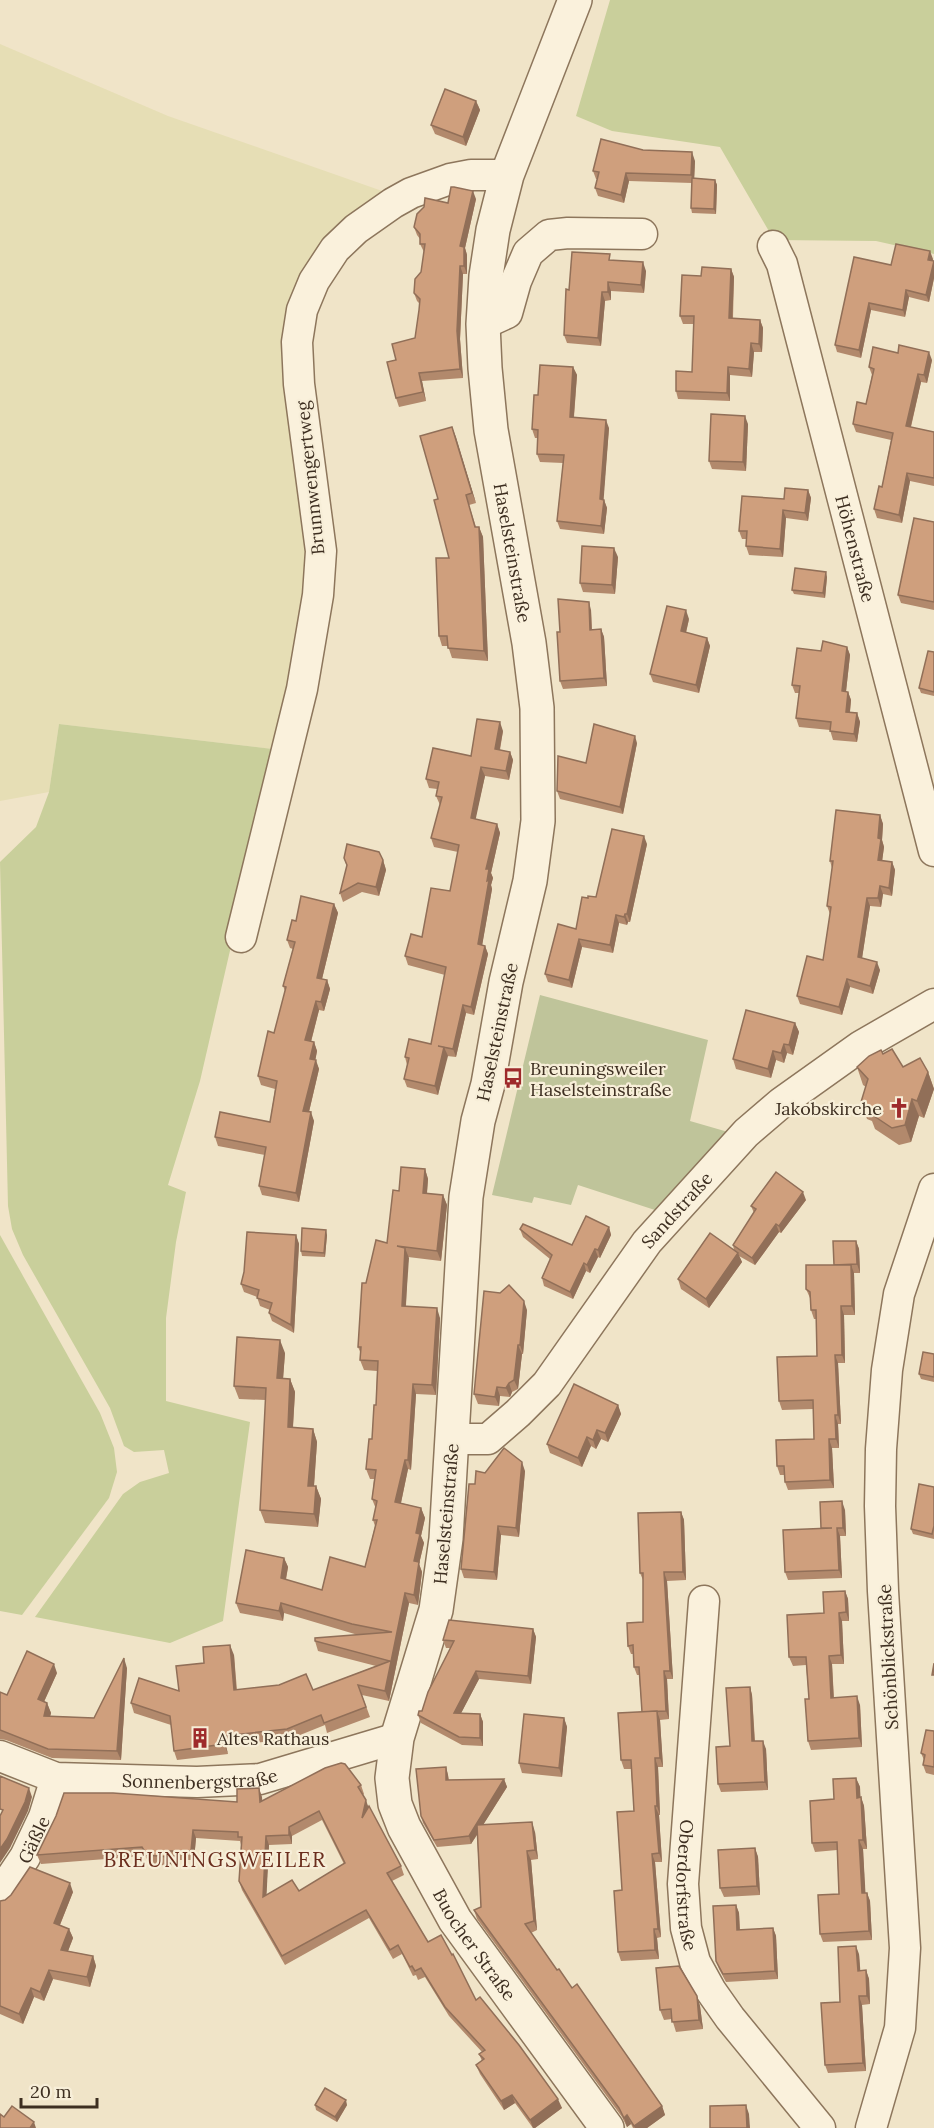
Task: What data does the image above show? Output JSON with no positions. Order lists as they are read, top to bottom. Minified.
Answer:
{"streets":{"street":["Brunnwengertweg","Höhenstraße","Haselsteinstraße","Sandstraße","Schönblickstraße","Sonnenbergstraße","Gäßle","Oberdorfstraße","Buocher Straße"]},"crossings":[["Brunnwengertweg","Haselsteinstraße"],["Haselsteinstraße","Sandstraße"],["Haselsteinstraße","Sonnenbergstraße"],["Haselsteinstraße","Buocher Straße"],["Sonnenbergstraße","Gäßle"],["Sonnenbergstraße","Buocher Straße"]],"districts":["BREUNINGSWEILER"],"places":{"bus stop":["Breuningsweiler Haselsteinstraße"],"church":["Jakobskirche"],"building":["Altes Rathaus"]},"scale_bar":"20 m"}
